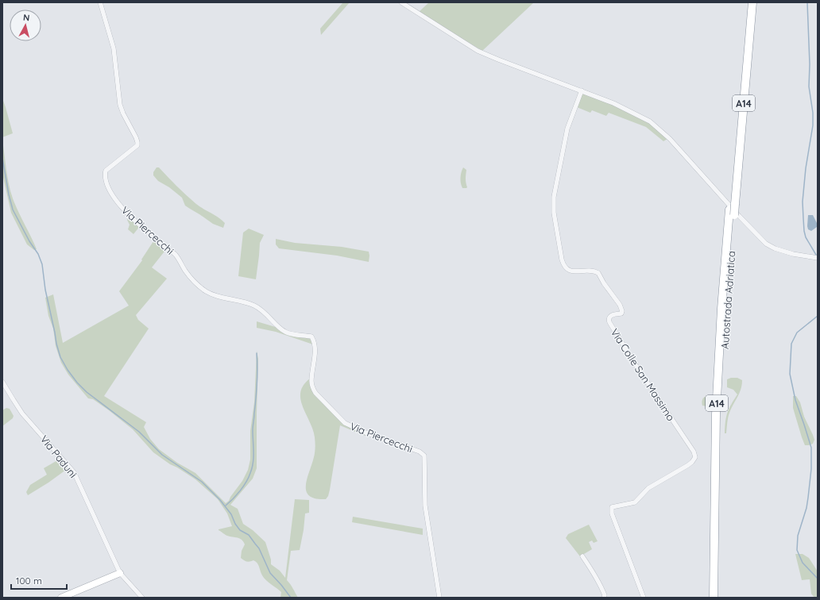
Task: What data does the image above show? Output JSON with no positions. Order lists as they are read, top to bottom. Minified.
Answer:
{"streets":{"highway":["A14","Autostrada Adriatica"],"street":["Via Piercecchi","Via Colle San Massimo","Via Paduni"]},"scale_bar":"100 m","north":"top"}
